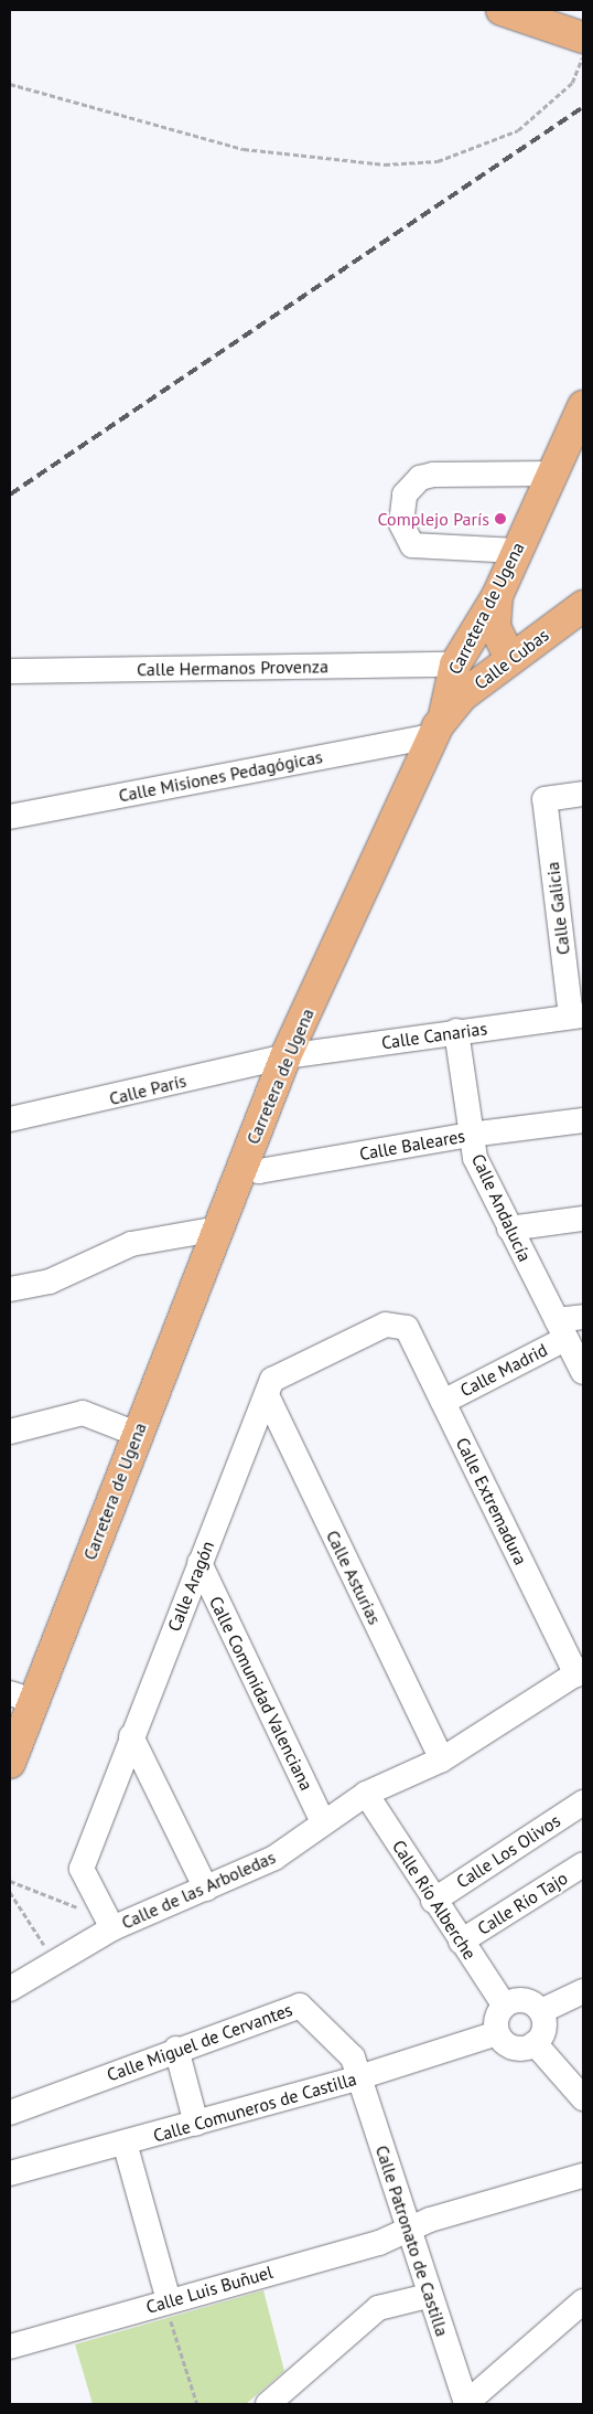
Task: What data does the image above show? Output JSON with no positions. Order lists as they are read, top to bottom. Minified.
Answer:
{"streets":{"main road":["Carretera de Ugena","Calle Cubas"],"street":["Calle Hermanos Provenza","Calle Misiones Pedagógicas","Calle Galicia","Calle Canarias","Calle París","Calle Baleares","Calle Andalucía","Calle Madrid","Calle Extremadura","Calle Asturias","Calle Aragón","Calle Comunidad Valenciana","Calle Los Olivos","Calle de las Arboledas","Calle Río Alberche","Calle Río Tajo","Calle Miguel de Cervantes","Calle Comuneros de Castilla","Calle Patronato de Castilla","Calle Luis Buñuel"]},"crossings":[["Carretera de Ugena","Calle Cubas"],["Carretera de Ugena","Calle Hermanos Provenza"],["Carretera de Ugena","Calle Misiones Pedagógicas"],["Carretera de Ugena","Calle Canarias"],["Carretera de Ugena","Calle París"],["Carretera de Ugena","Calle Baleares"],["Calle Cubas","Calle Misiones Pedagógicas"],["Calle Galicia","Calle Canarias"],["Calle Canarias","Calle París"],["Calle Canarias","Calle Andalucía"],["Calle Baleares","Calle Andalucía"],["Calle Andalucía","Calle Madrid"],["Calle Madrid","Calle Extremadura"],["Calle Extremadura","Calle Aragón"],["Calle Extremadura","Calle de las Arboledas"],["Calle Asturias","Calle Aragón"],["Calle Asturias","Calle de las Arboledas"],["Calle Aragón","Calle Comunidad Valenciana"],["Calle Aragón","Calle de las Arboledas"],["Calle Comunidad Valenciana","Calle de las Arboledas"],["Calle Los Olivos","Calle Río Alberche"],["Calle de las Arboledas","Calle Río Alberche"],["Calle Río Alberche","Calle Río Tajo"],["Calle Río Alberche","Calle Comuneros de Castilla"],["Calle Miguel de Cervantes","Calle Comuneros de Castilla"],["Calle Miguel de Cervantes","Calle Patronato de Castilla"],["Calle Comuneros de Castilla","Calle Patronato de Castilla"],["Calle Patronato de Castilla","Calle Luis Buñuel"]],"places":["Complejo París"]}
